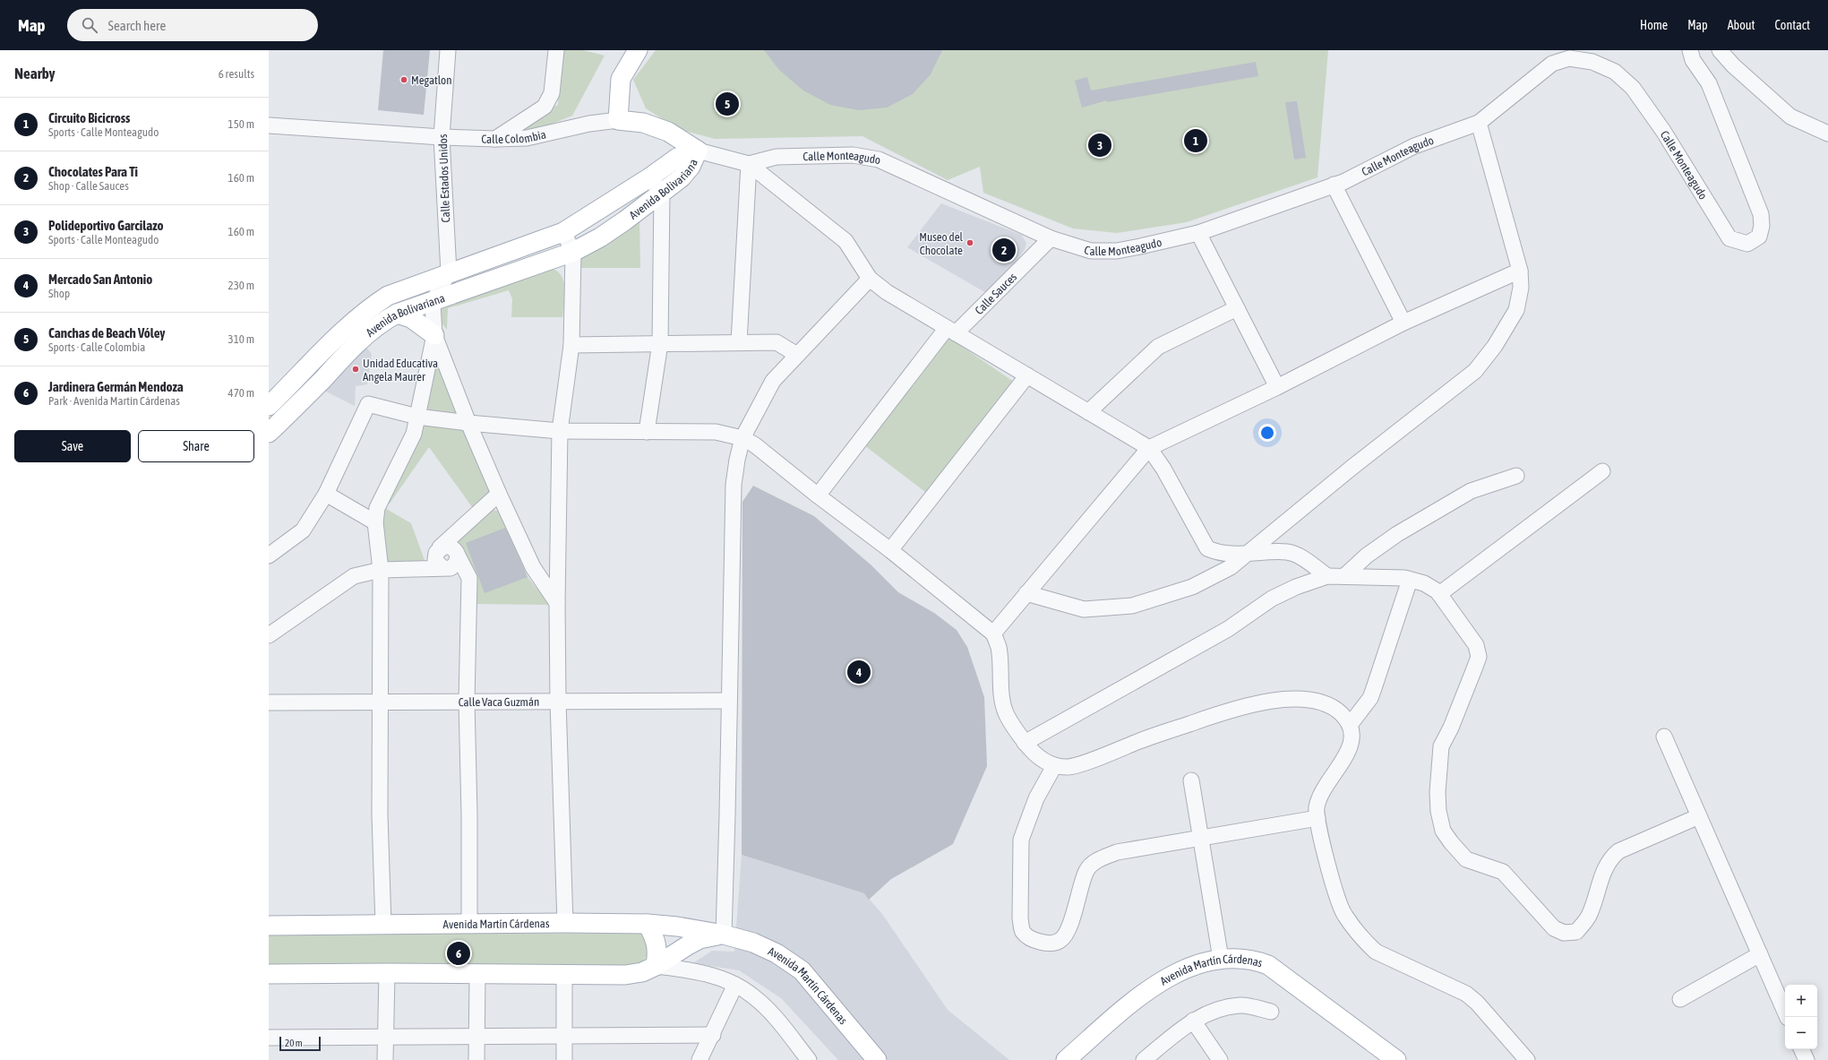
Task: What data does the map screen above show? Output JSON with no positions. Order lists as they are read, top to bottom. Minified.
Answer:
{"streets":{"main road":["Calle Colombia","Avenida Bolivariana","Avenida Martín Cárdenas"],"street":["Calle Monteagudo","Calle Estados Unidos","Calle Sauces","Calle Vaca Guzmán"]},"crossings":[["Calle Colombia","Calle Monteagudo"],["Calle Colombia","Calle Estados Unidos"],["Calle Colombia","Avenida Bolivariana"],["Calle Monteagudo","Calle Sauces"],["Calle Estados Unidos","Avenida Bolivariana"]],"places":["Megatlon","Museo del Chocolate","Unidad Educativa Angela Maurer"],"scale_bar":"20 m","page":{"header":"Map","search":"Search here","nav":["Home","Map","About","Contact"],"heading":["Nearby","6 results"],"pins":["5","1","3","2","4","6"],"list":[{"mark":"1","name":"Circuito Bicicross","note":"Sports · Calle Monteagudo","value":"150 m"},{"mark":"2","name":"Chocolates Para Ti","note":"Shop · Calle Sauces","value":"160 m"},{"mark":"3","name":"Polideportivo Garcilazo","note":"Sports · Calle Monteagudo","value":"160 m"},{"mark":"4","name":"Mercado San Antonio","note":"Shop","value":"230 m"},{"mark":"5","name":"Canchas de Beach Vóley","note":"Sports · Calle Colombia","value":"310 m"},{"mark":"6","name":"Jardinera Germán Mendoza","note":"Park · Avenida Martín Cárdenas","value":"470 m"}],"buttons":["Save","Share"],"map_buttons":["+","−"],"scale":"20 m"}}
